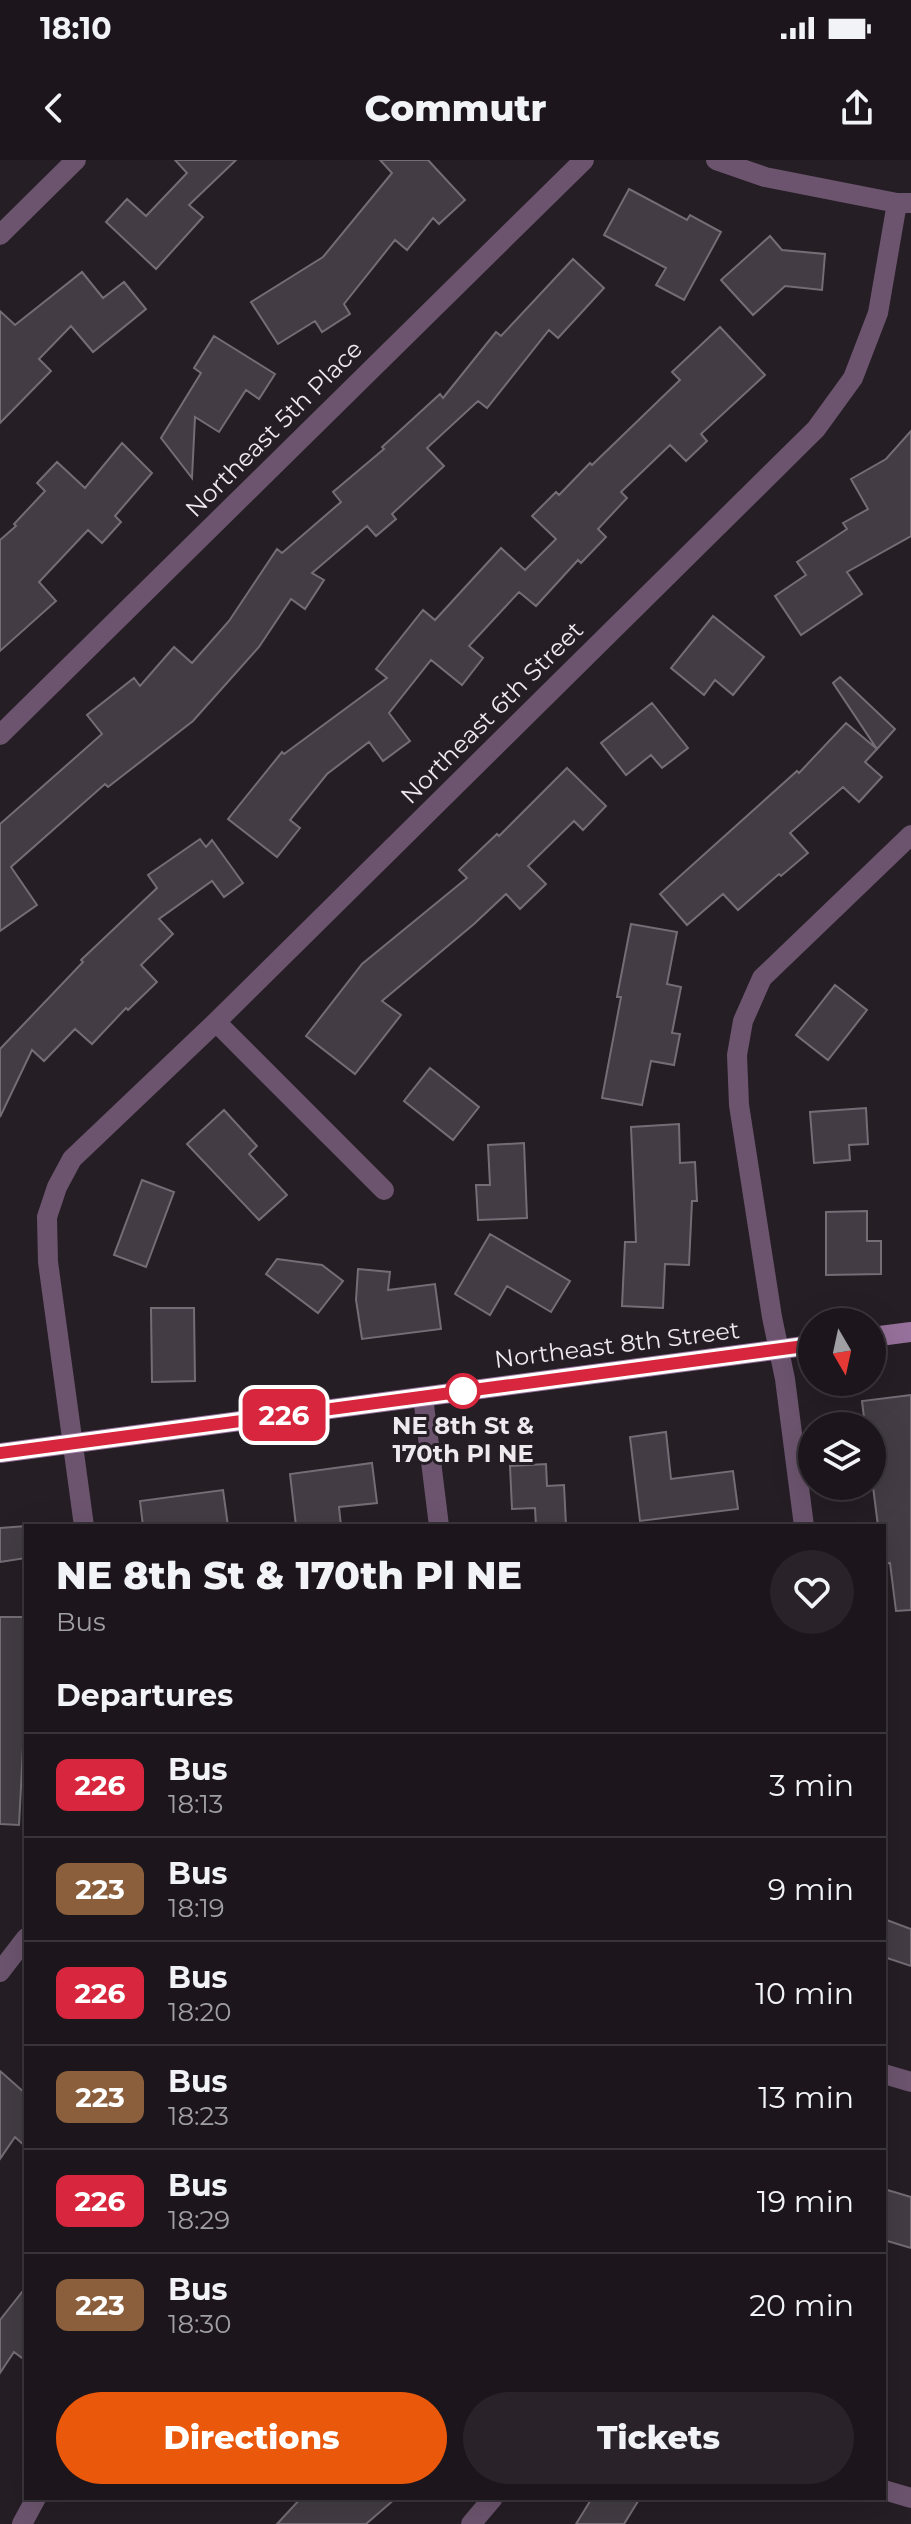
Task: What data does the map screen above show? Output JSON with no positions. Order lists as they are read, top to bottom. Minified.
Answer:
{"streets":{"street":["Northeast 5th Place","Northeast 6th Street","Northeast 8th Street"]},"crossings":[["Northeast 6th Street","Northeast 8th Street"]],"places":["NE 8th St & 170th Pl NE"],"lines":["bus line 226"],"north":"bottom","page":{"status":"18:10","header":"Commutr","on_map":"226","heading":[["NE 8th St & 170th Pl NE","Bus"],"Departures"],"list":[{"mark":"226","name":"Bus","note":"18:13","value":"3 min"},{"mark":"223","name":"Bus","note":"18:19","value":"9 min"},{"mark":"226","name":"Bus","note":"18:20","value":"10 min"},{"mark":"223","name":"Bus","note":"18:23","value":"13 min"},{"mark":"226","name":"Bus","note":"18:29","value":"19 min"},{"mark":"223","name":"Bus","note":"18:30","value":"20 min"}],"buttons":["Directions","Tickets"]}}
